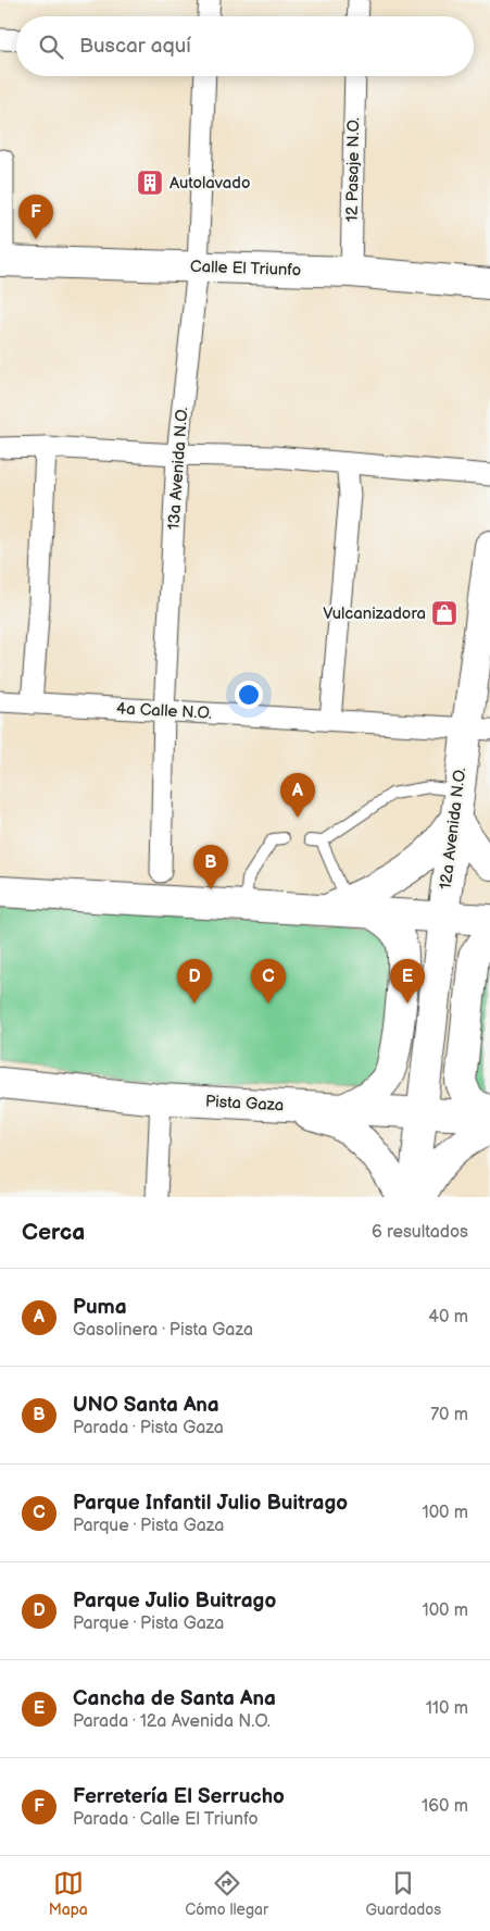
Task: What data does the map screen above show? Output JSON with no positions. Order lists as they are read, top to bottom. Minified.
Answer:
{"streets":{"main road":["Calle El Triunfo","12a Avenida N.O.","Pista Gaza"],"street":["12 Pasaje N.O.","13a Avenida N.O.","4a Calle N.O."]},"crossings":[["12 Pasaje N.O.","Calle El Triunfo"],["Calle El Triunfo","13a Avenida N.O."],["13a Avenida N.O.","4a Calle N.O."],["4a Calle N.O.","12a Avenida N.O."],["12a Avenida N.O.","Pista Gaza"]],"places":{"building":["Autolavado"],"shop":["Vulcanizadora"]},"page":{"search":"Buscar aquí","pins":["F","A","B","C","D","E"],"heading":["Cerca","6 resultados"],"list":[{"mark":"A","name":"Puma","note":"Gasolinera · Pista Gaza","value":"40 m"},{"mark":"B","name":"UNO Santa Ana","note":"Parada · Pista Gaza","value":"70 m"},{"mark":"C","name":"Parque Infantil Julio Buitrago","note":"Parque · Pista Gaza","value":"100 m"},{"mark":"D","name":"Parque Julio Buitrago","note":"Parque · Pista Gaza","value":"100 m"},{"mark":"E","name":"Cancha de Santa Ana","note":"Parada · 12a Avenida N.O.","value":"110 m"},{"mark":"F","name":"Ferretería El Serrucho","note":"Parada · Calle El Triunfo","value":"160 m"}],"nav":["Mapa","Cómo llegar","Guardados"]}}
